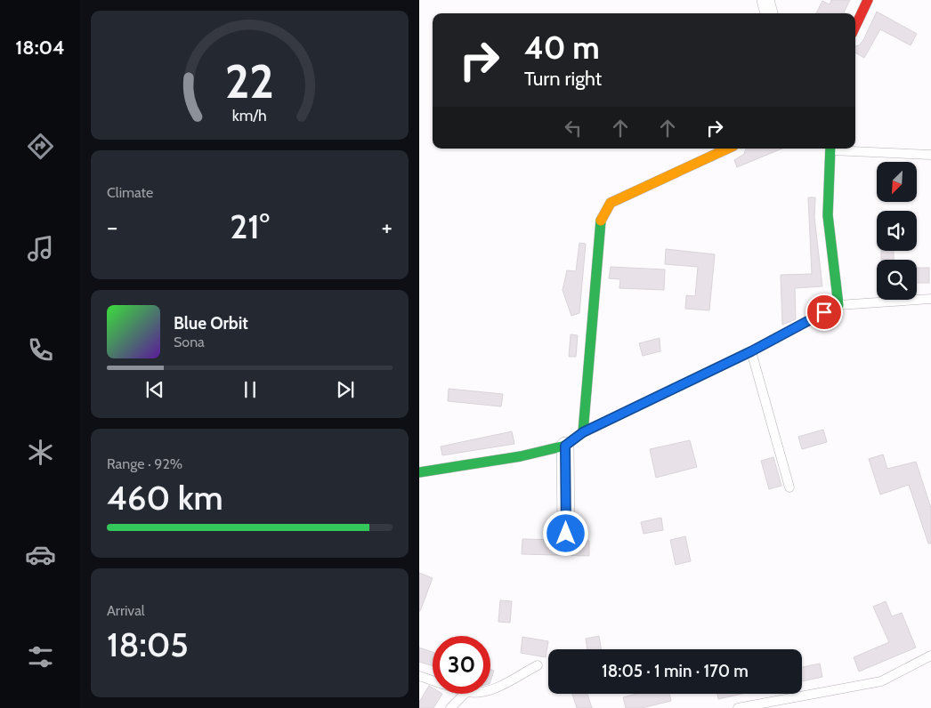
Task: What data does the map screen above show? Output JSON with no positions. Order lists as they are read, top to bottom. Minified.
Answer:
{"north":"bottom left","page":{"tabs":"18:04","turn":["40 m","Turn right"],"tile":["Climate",["Range · 92%","460 km"],["Arrival","18:05"]],"heat":["−","21°","+"],"song":["Blue Orbit","Sona"],"limit":"30","trip":"18:05 · 1 min · 170 m","gauge":["22","km/h"]}}
